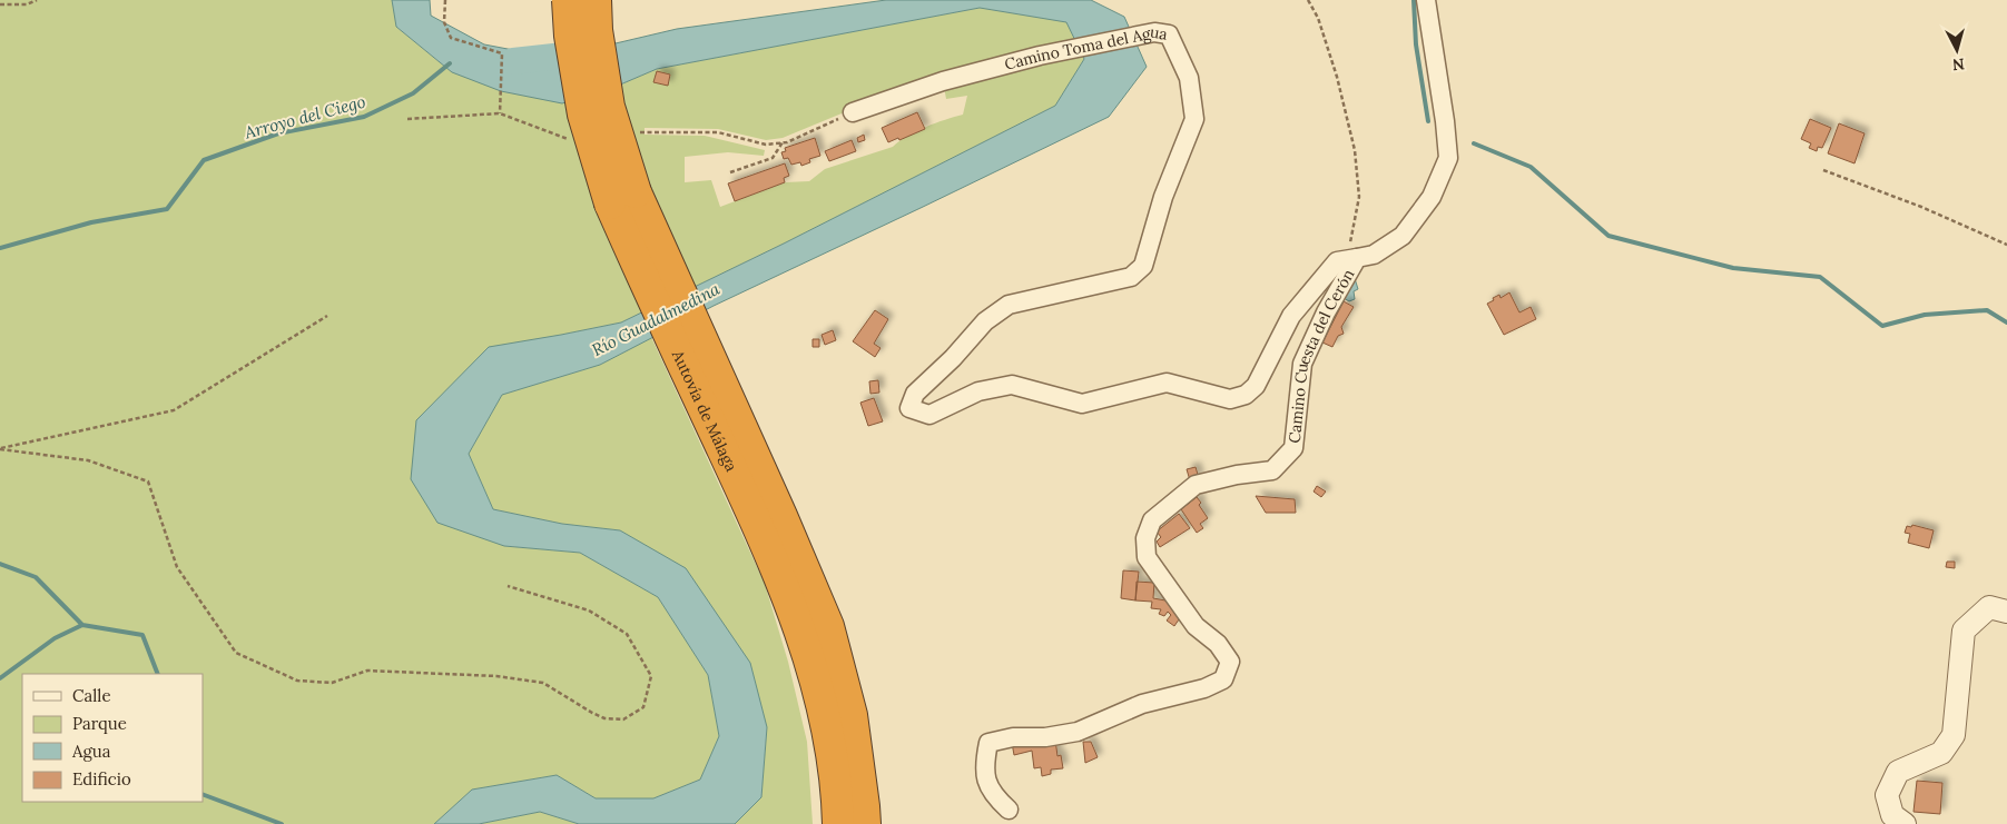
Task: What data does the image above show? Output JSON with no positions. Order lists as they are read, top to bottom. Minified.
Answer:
{"streets":{"highway":["Autovía de Málaga"],"street":["Camino Toma del Agua","Camino Cuesta del Cerón"]},"crossings":[["Camino Toma del Agua","Camino Cuesta del Cerón"]],"water":["Arroyo del Ciego","Río Guadalmedina"],"legend":["Calle","Parque","Agua","Edificio"],"north":"bottom"}
